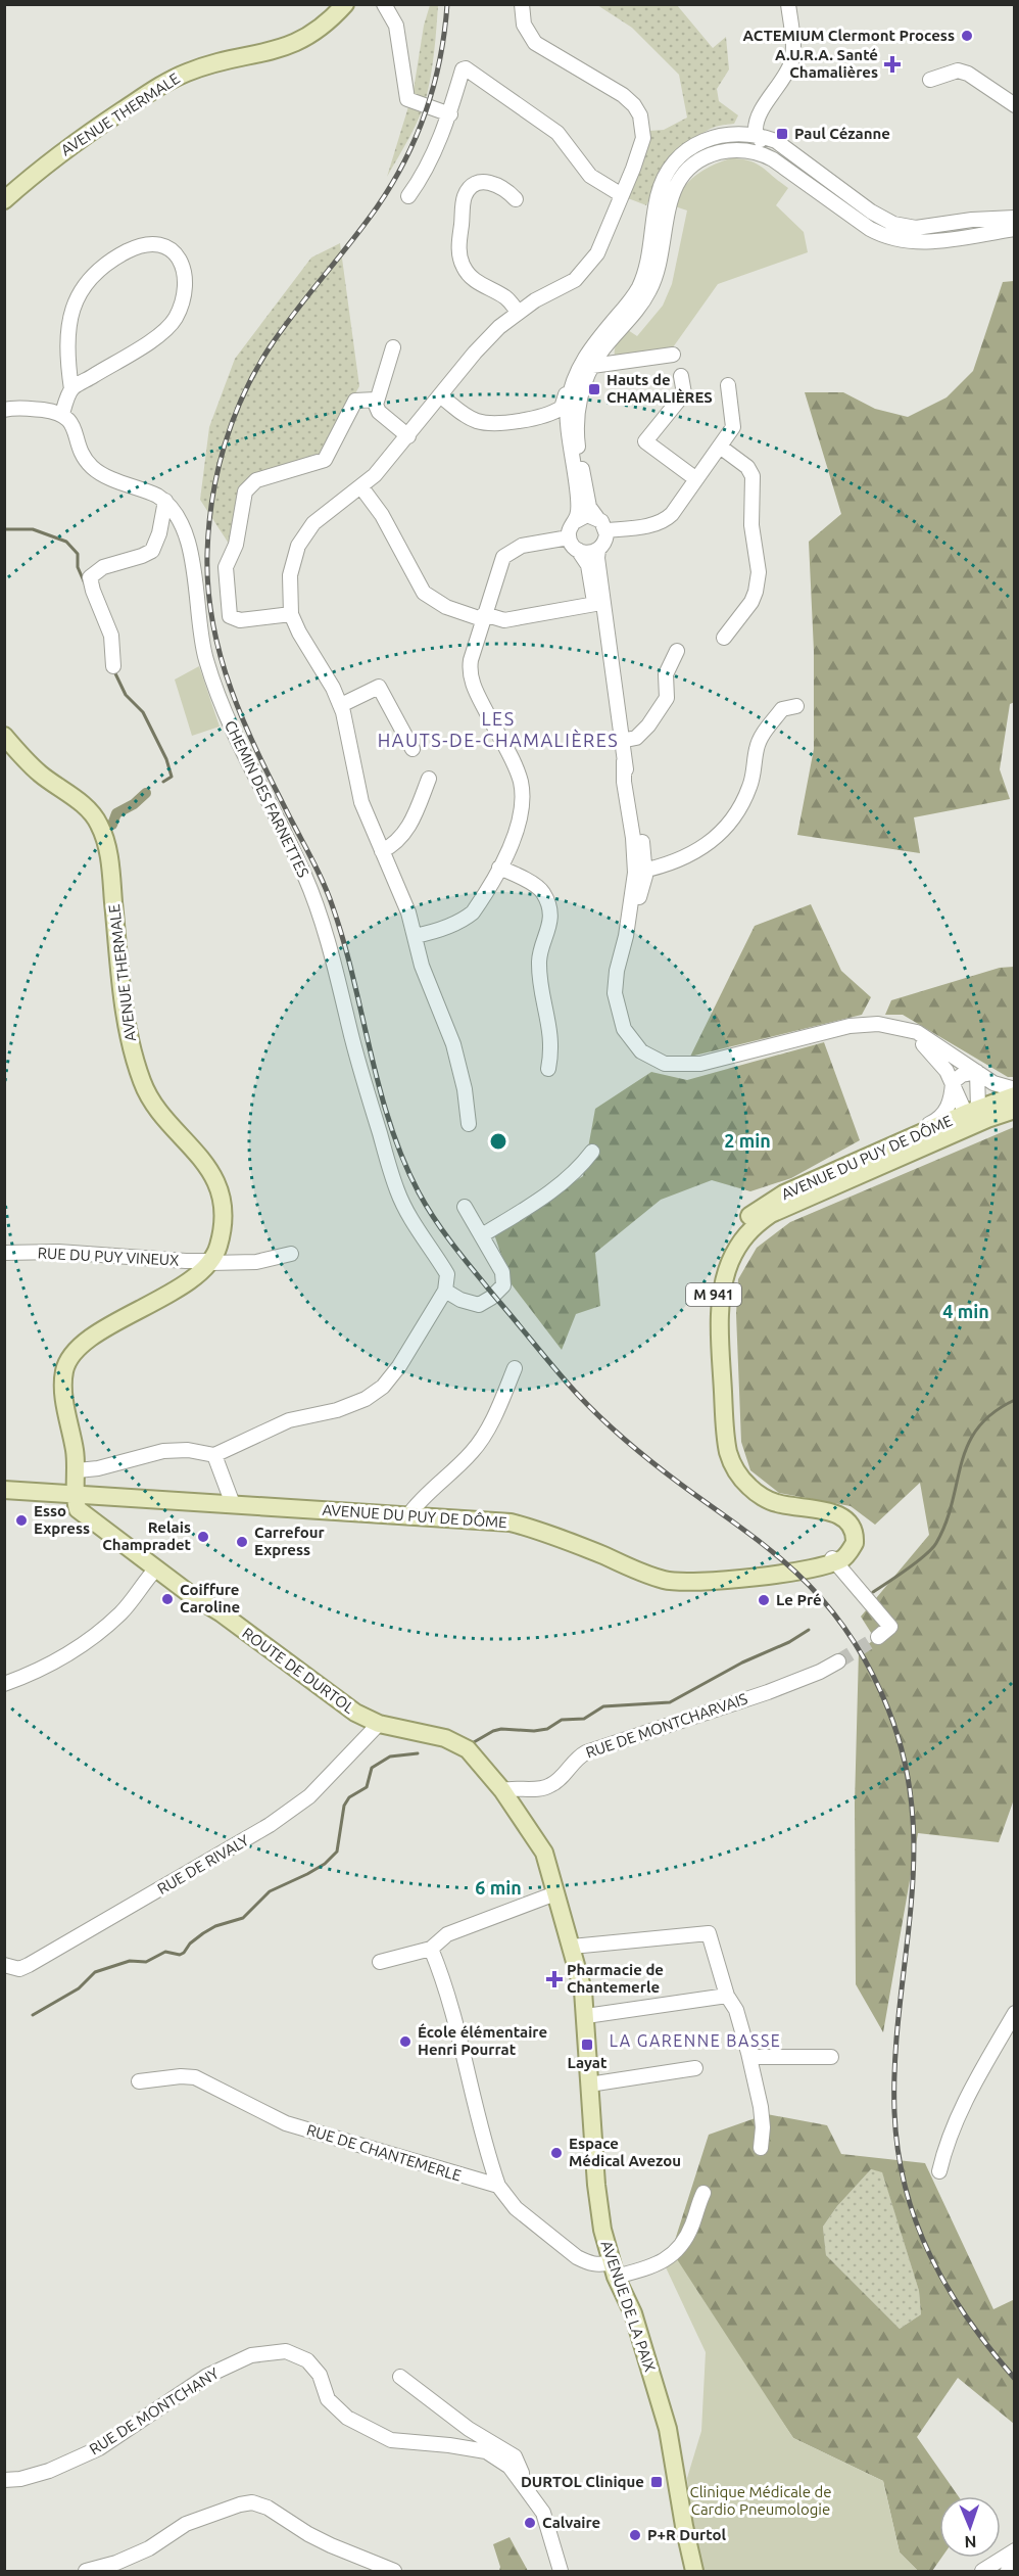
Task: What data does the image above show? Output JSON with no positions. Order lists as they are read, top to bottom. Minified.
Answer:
{"streets":{"main road":["AVENUE THERMALE","AVENUE DU PUY DE DÔME","M 941","ROUTE DE DURTOL","AVENUE DE LA PAIX"],"street":["CHEMIN DES FARNETTES","RUE DU PUY VINEUX","RUE DE MONTCHARVAIS","RUE DE RIVALY","RUE DE CHANTEMERLE","RUE DE MONTCHANY"]},"crossings":[["AVENUE THERMALE","RUE DU PUY VINEUX"],["AVENUE DU PUY DE DÔME","ROUTE DE DURTOL"],["ROUTE DE DURTOL","RUE DE RIVALY"],["ROUTE DE DURTOL","AVENUE DE LA PAIX"],["RUE DE MONTCHARVAIS","AVENUE DE LA PAIX"]],"districts":["LES HAUTS-DE-CHAMALIÈRES","LA GARENNE BASSE"],"parks":["Clinique Médicale de Cardio Pneumologie"],"places":{"other":["ACTEMIUM Clermont Process","Esso Express","Relais Champradet","Carrefour Express","Coiffure Caroline","Le Pré","École élémentaire Henri Pourrat","Espace Médical Avezou","Calvaire","P+R Durtol"],"health":["A.U.R.A. Santé Chamalières","Pharmacie de Chantemerle"],"transit":["Paul Cézanne","Hauts de CHAMALIÈRES","Layat","DURTOL Clinique"]},"north":"bottom","rings":["2 min","4 min","6 min"]}
